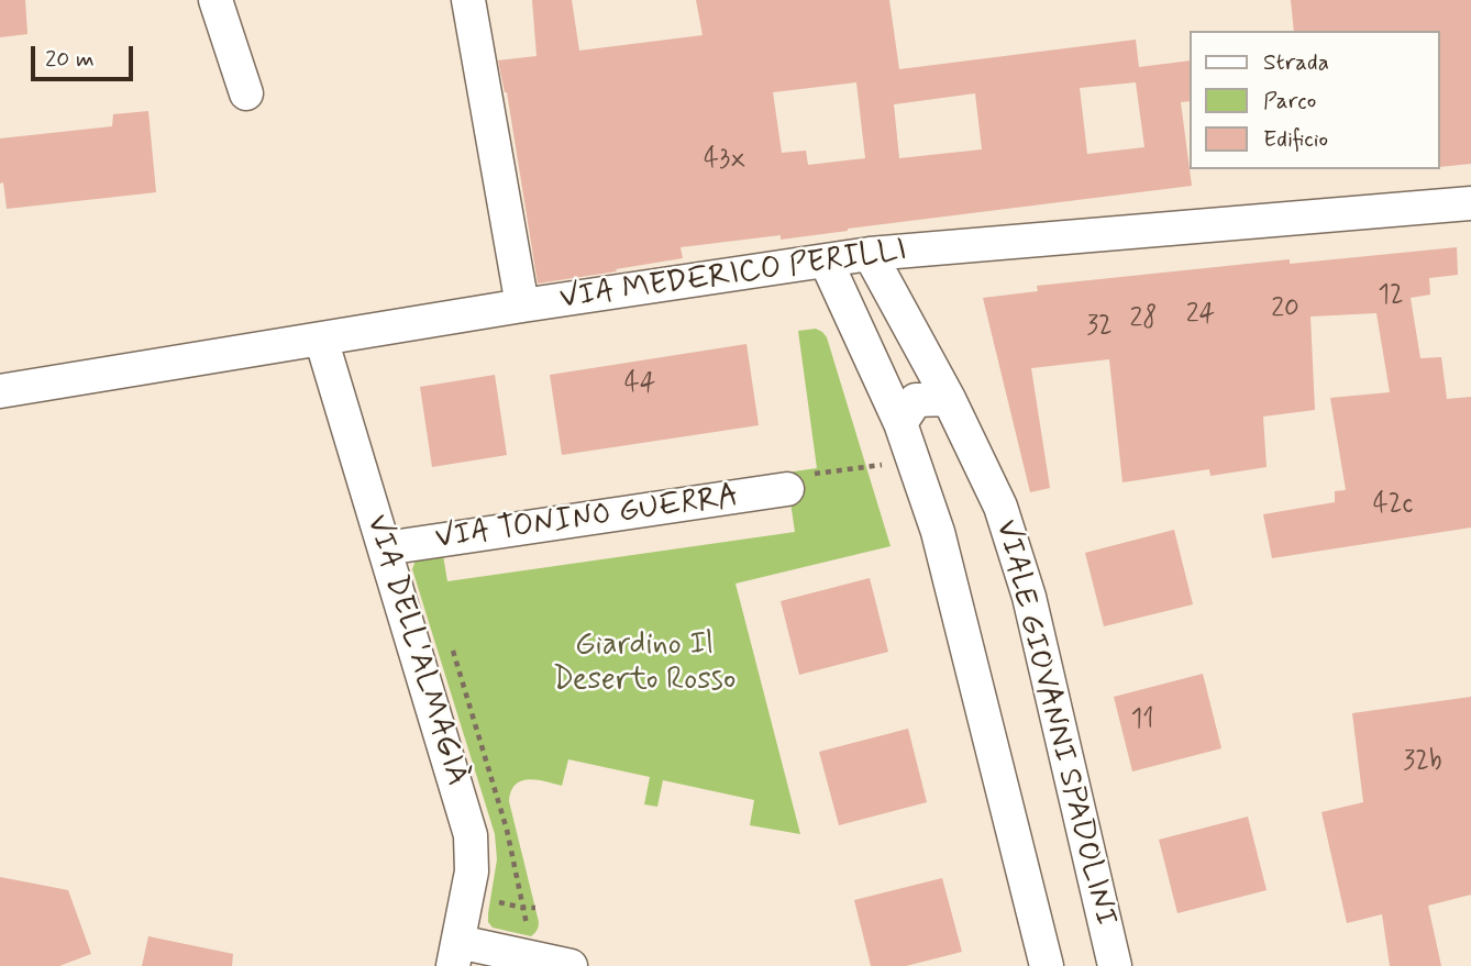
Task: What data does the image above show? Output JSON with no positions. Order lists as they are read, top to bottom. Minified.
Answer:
{"streets":{"street":["VIA MEDERICO PERILLI","VIA TONINO GUERRA","VIA DELL'ALMAGIÀ","VIALE GIOVANNI SPADOLINI"]},"crossings":[["VIA MEDERICO PERILLI","VIA DELL'ALMAGIÀ"],["VIA MEDERICO PERILLI","VIALE GIOVANNI SPADOLINI"],["VIA TONINO GUERRA","VIA DELL'ALMAGIÀ"]],"parks":["Giardino Il Deserto Rosso"],"house_numbers":["43x","12","20","24","28","32","44","42c","11","32b"],"legend":["Strada","Parco","Edificio"],"scale_bar":"20 m"}
